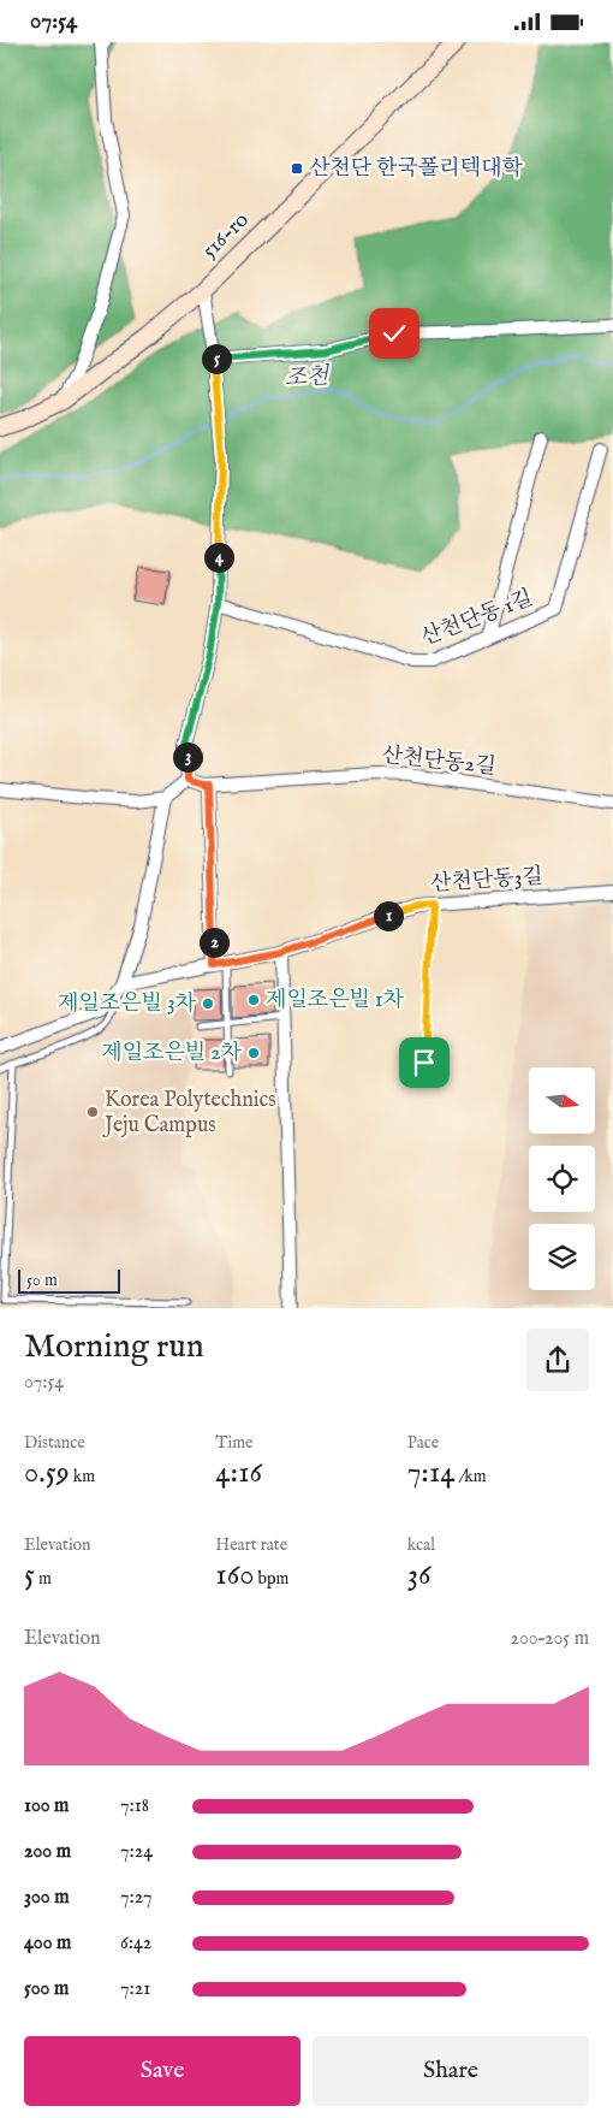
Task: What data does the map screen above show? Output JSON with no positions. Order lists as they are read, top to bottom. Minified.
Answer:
{"streets":{"main road":["516-ro"],"street":["산천단동 1길","산천단동2길","산천단동3길"]},"water":["조천"],"places":{"transit":["산천단 한국폴리텍대학"],"other":["제일조은빌 1차","제일조은빌 3차","제일조은빌 2차","Korea Polytechnics Jeju Campus"]},"scale_bar":"50 m","north":"right","page":{"status":"07:54","pins":["5","4","3","1","2"],"scale":"50 m","heading":["Morning run","07:54"],"stats":[["Distance","0.59 km"],["Time","4:16"],["Pace","7:14 /km"],["Elevation","5 m"],["Heart rate","160 bpm"],["kcal","36"]],"chart":["Elevation","200–205 m"],"list":[{"name":"100 m","note":"7:18"},{"name":"200 m","note":"7:24"},{"name":"300 m","note":"7:27"},{"name":"400 m","note":"6:42"},{"name":"500 m","note":"7:21"}],"buttons":["Save","Share"]}}
